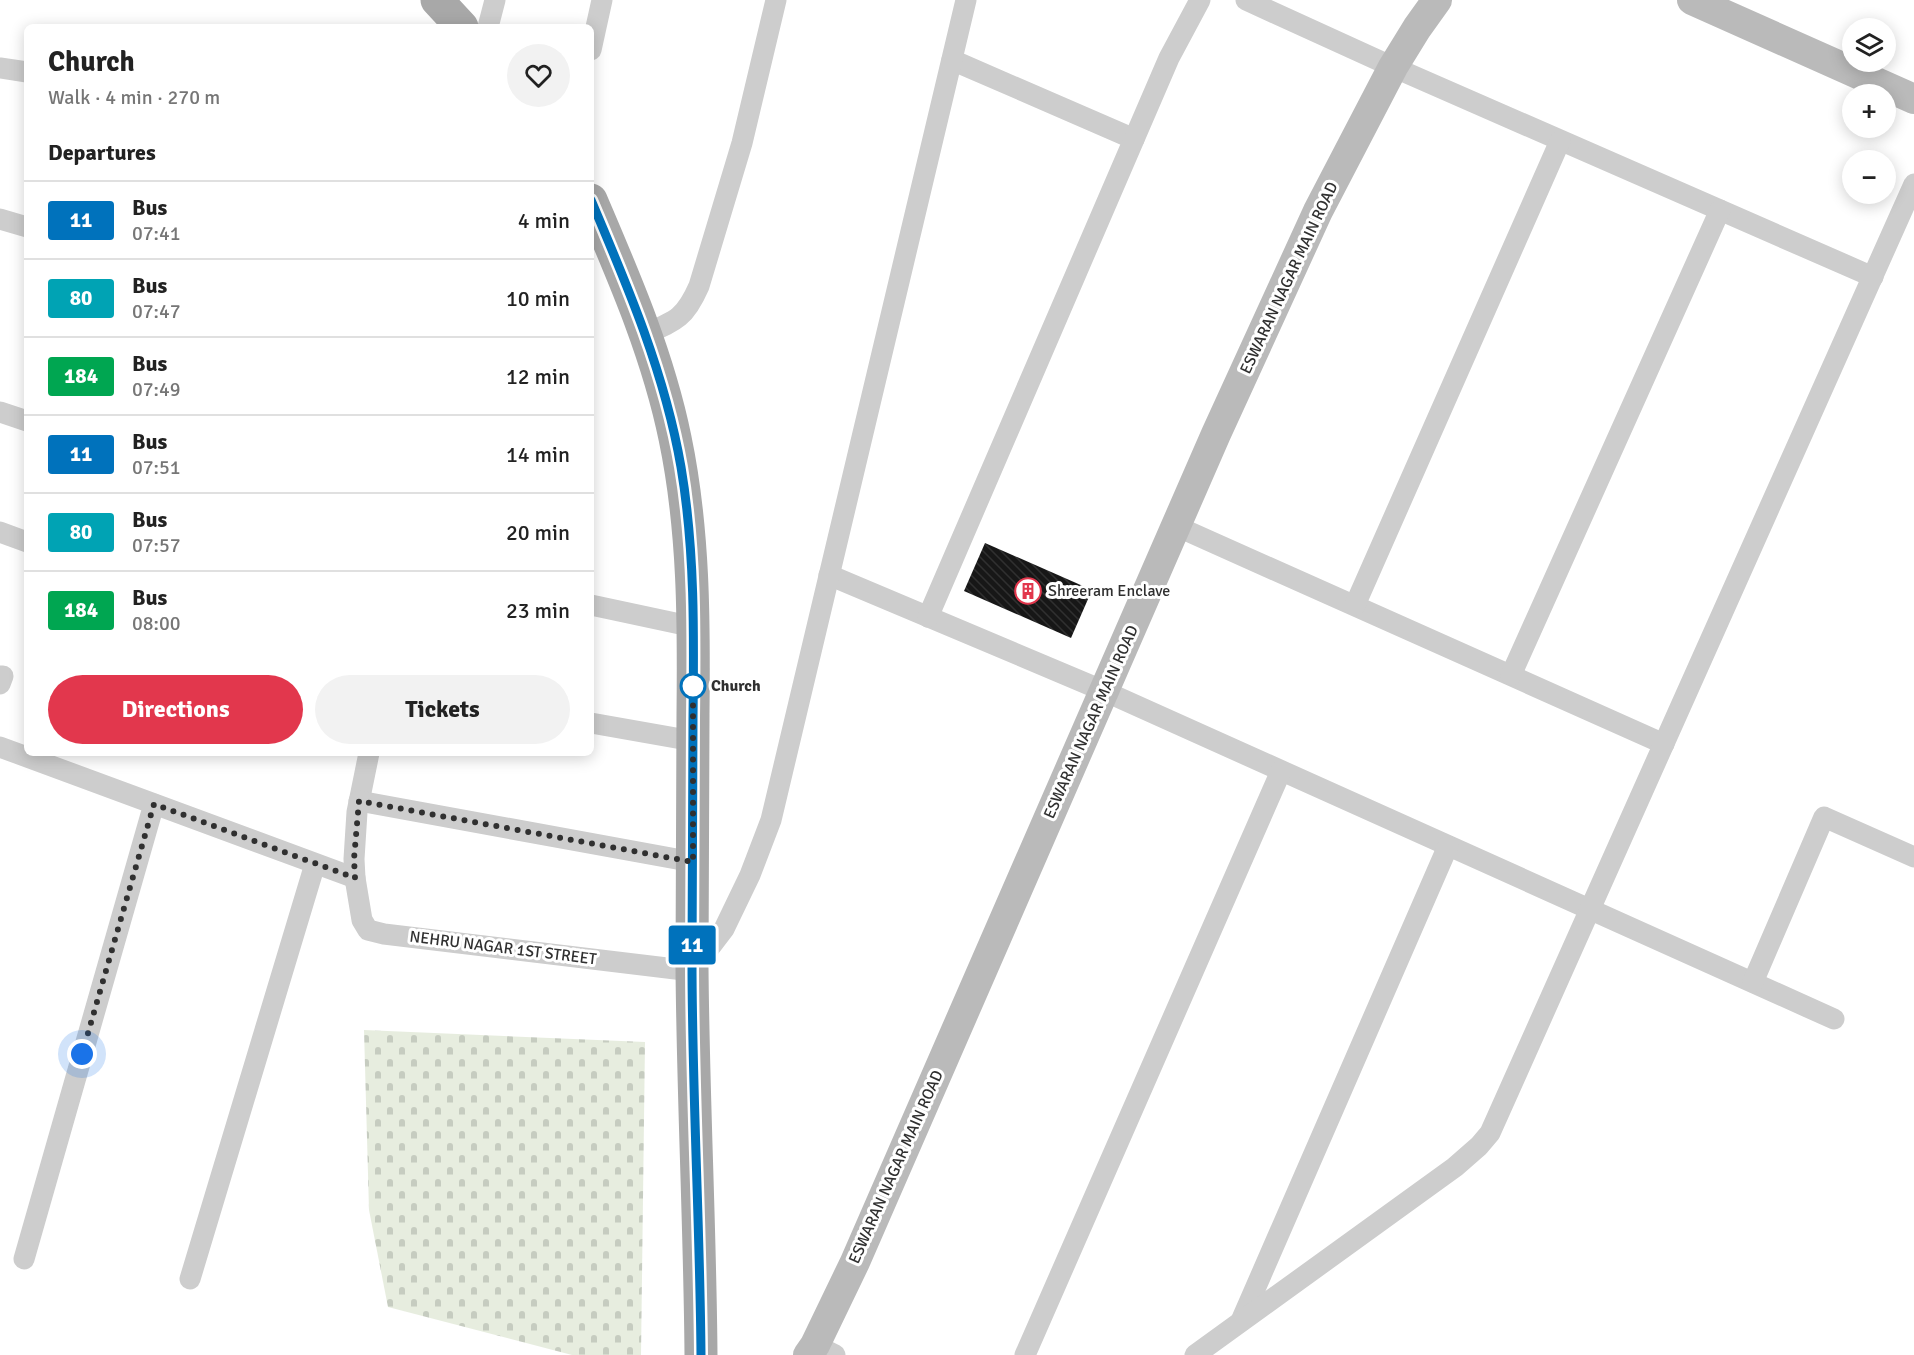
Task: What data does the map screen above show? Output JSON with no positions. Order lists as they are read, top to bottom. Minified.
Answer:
{"streets":{"street":["ESWARAN NAGAR MAIN ROAD","NEHRU NAGAR 1ST STREET"]},"places":{"building":["Shreeram Enclave"],"other":["Church"]},"lines":["bus line 11"],"page":{"on_map":"11","map_buttons":["+","−"],"heading":[["Church","Walk · 4 min · 270 m"],"Departures"],"list":[{"mark":"11","name":"Bus","note":"07:41","value":"4 min"},{"mark":"80","name":"Bus","note":"07:47","value":"10 min"},{"mark":"184","name":"Bus","note":"07:49","value":"12 min"},{"mark":"11","name":"Bus","note":"07:51","value":"14 min"},{"mark":"80","name":"Bus","note":"07:57","value":"20 min"},{"mark":"184","name":"Bus","note":"08:00","value":"23 min"}],"buttons":["Directions","Tickets"]}}
